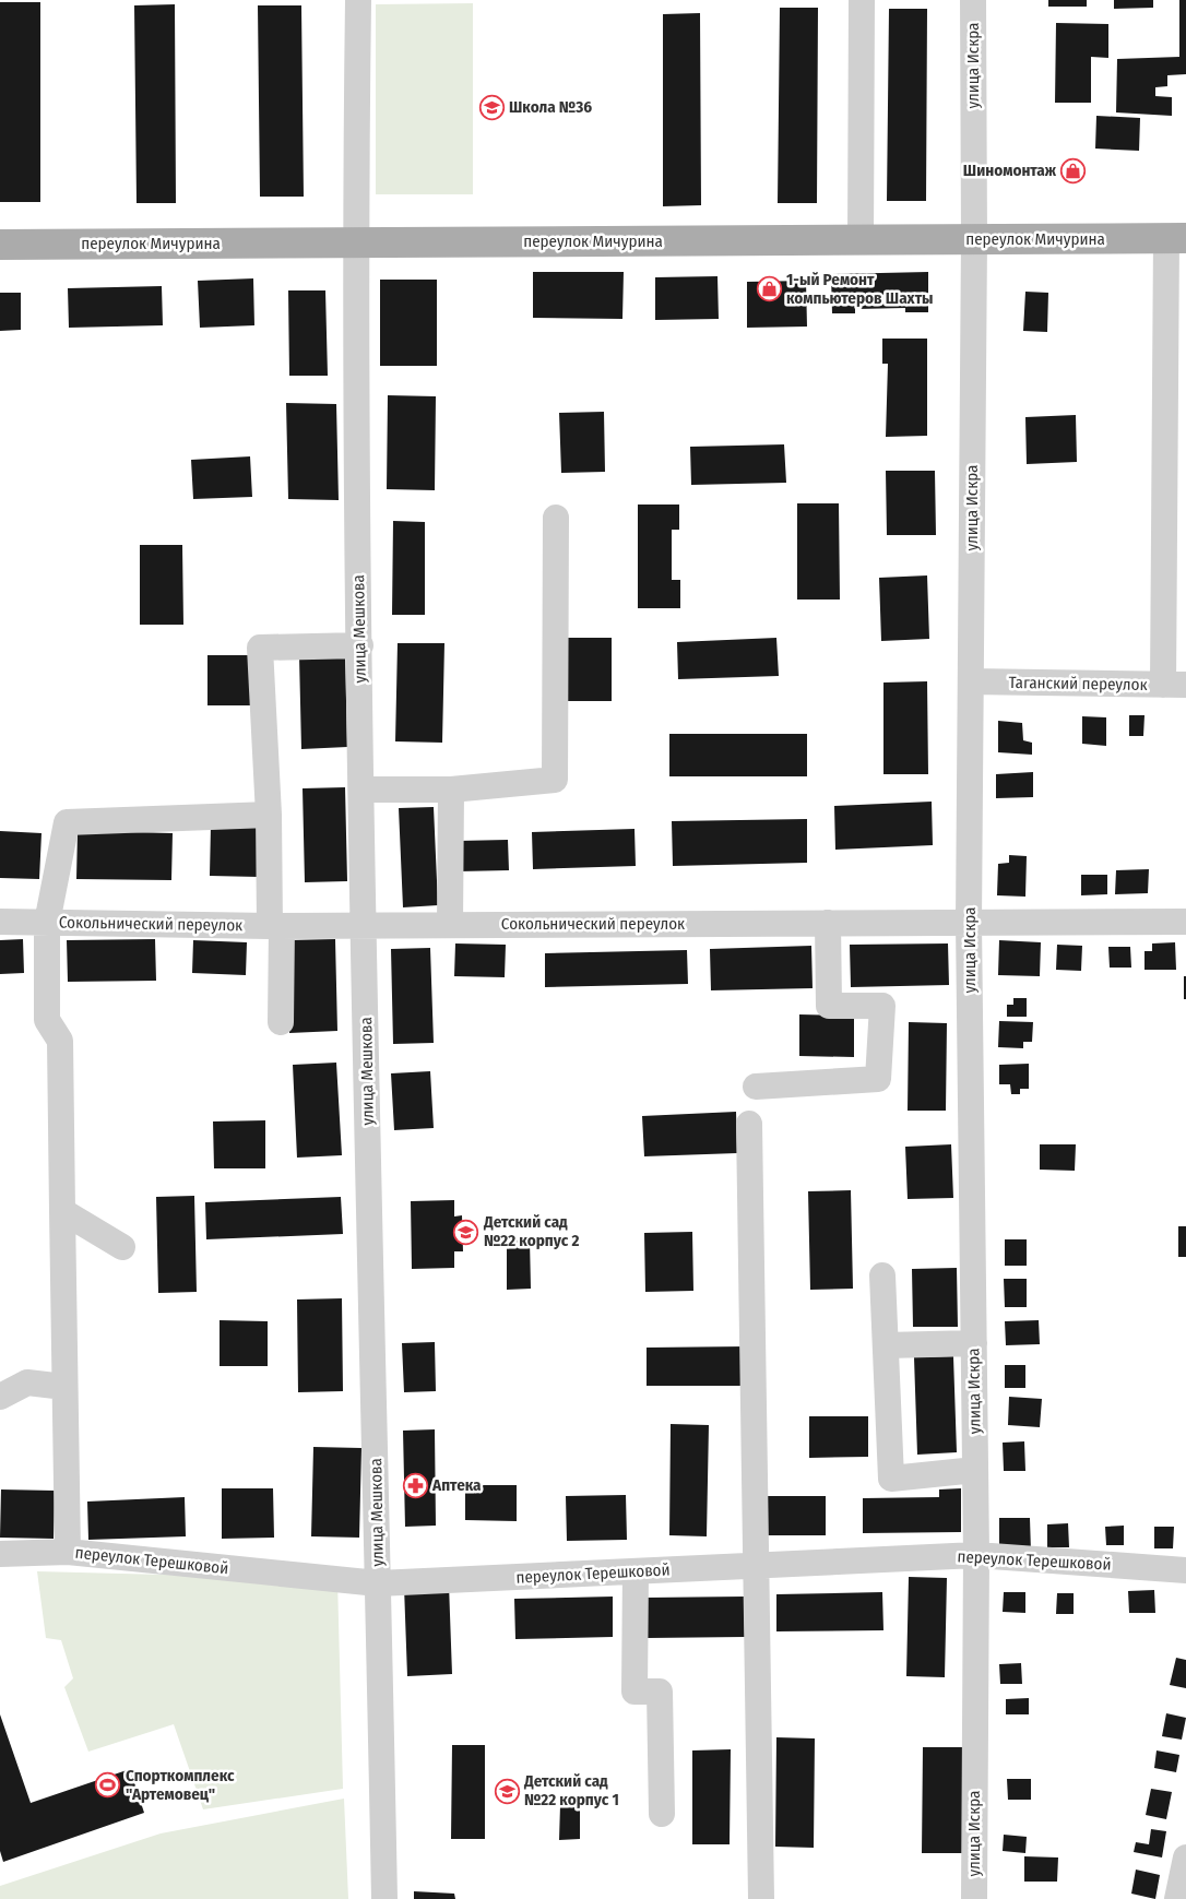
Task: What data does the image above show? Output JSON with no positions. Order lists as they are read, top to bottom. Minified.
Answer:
{"streets":{"main road":["переулок Мичурина"],"street":["улица Искра","улица Мешкова","Таганский переулок","Сокольнический переулок","переулок Терешковой"]},"crossings":[["улица Искра","переулок Мичурина"],["улица Искра","Таганский переулок"],["улица Искра","Сокольнический переулок"],["улица Искра","переулок Терешковой"],["переулок Мичурина","улица Мешкова"],["улица Мешкова","Сокольнический переулок"],["улица Мешкова","переулок Терешковой"]],"places":{"school or university":["Школа №36","Детский сад №22 корпус 2","Детский сад №22 корпус 1"],"shop":["Шиномонтаж","1-ый Ремонт компьютеров Шахты"],"pharmacy":["Аптека"],"sports":["Спорткомплекс \"Артемовец\""]}}
